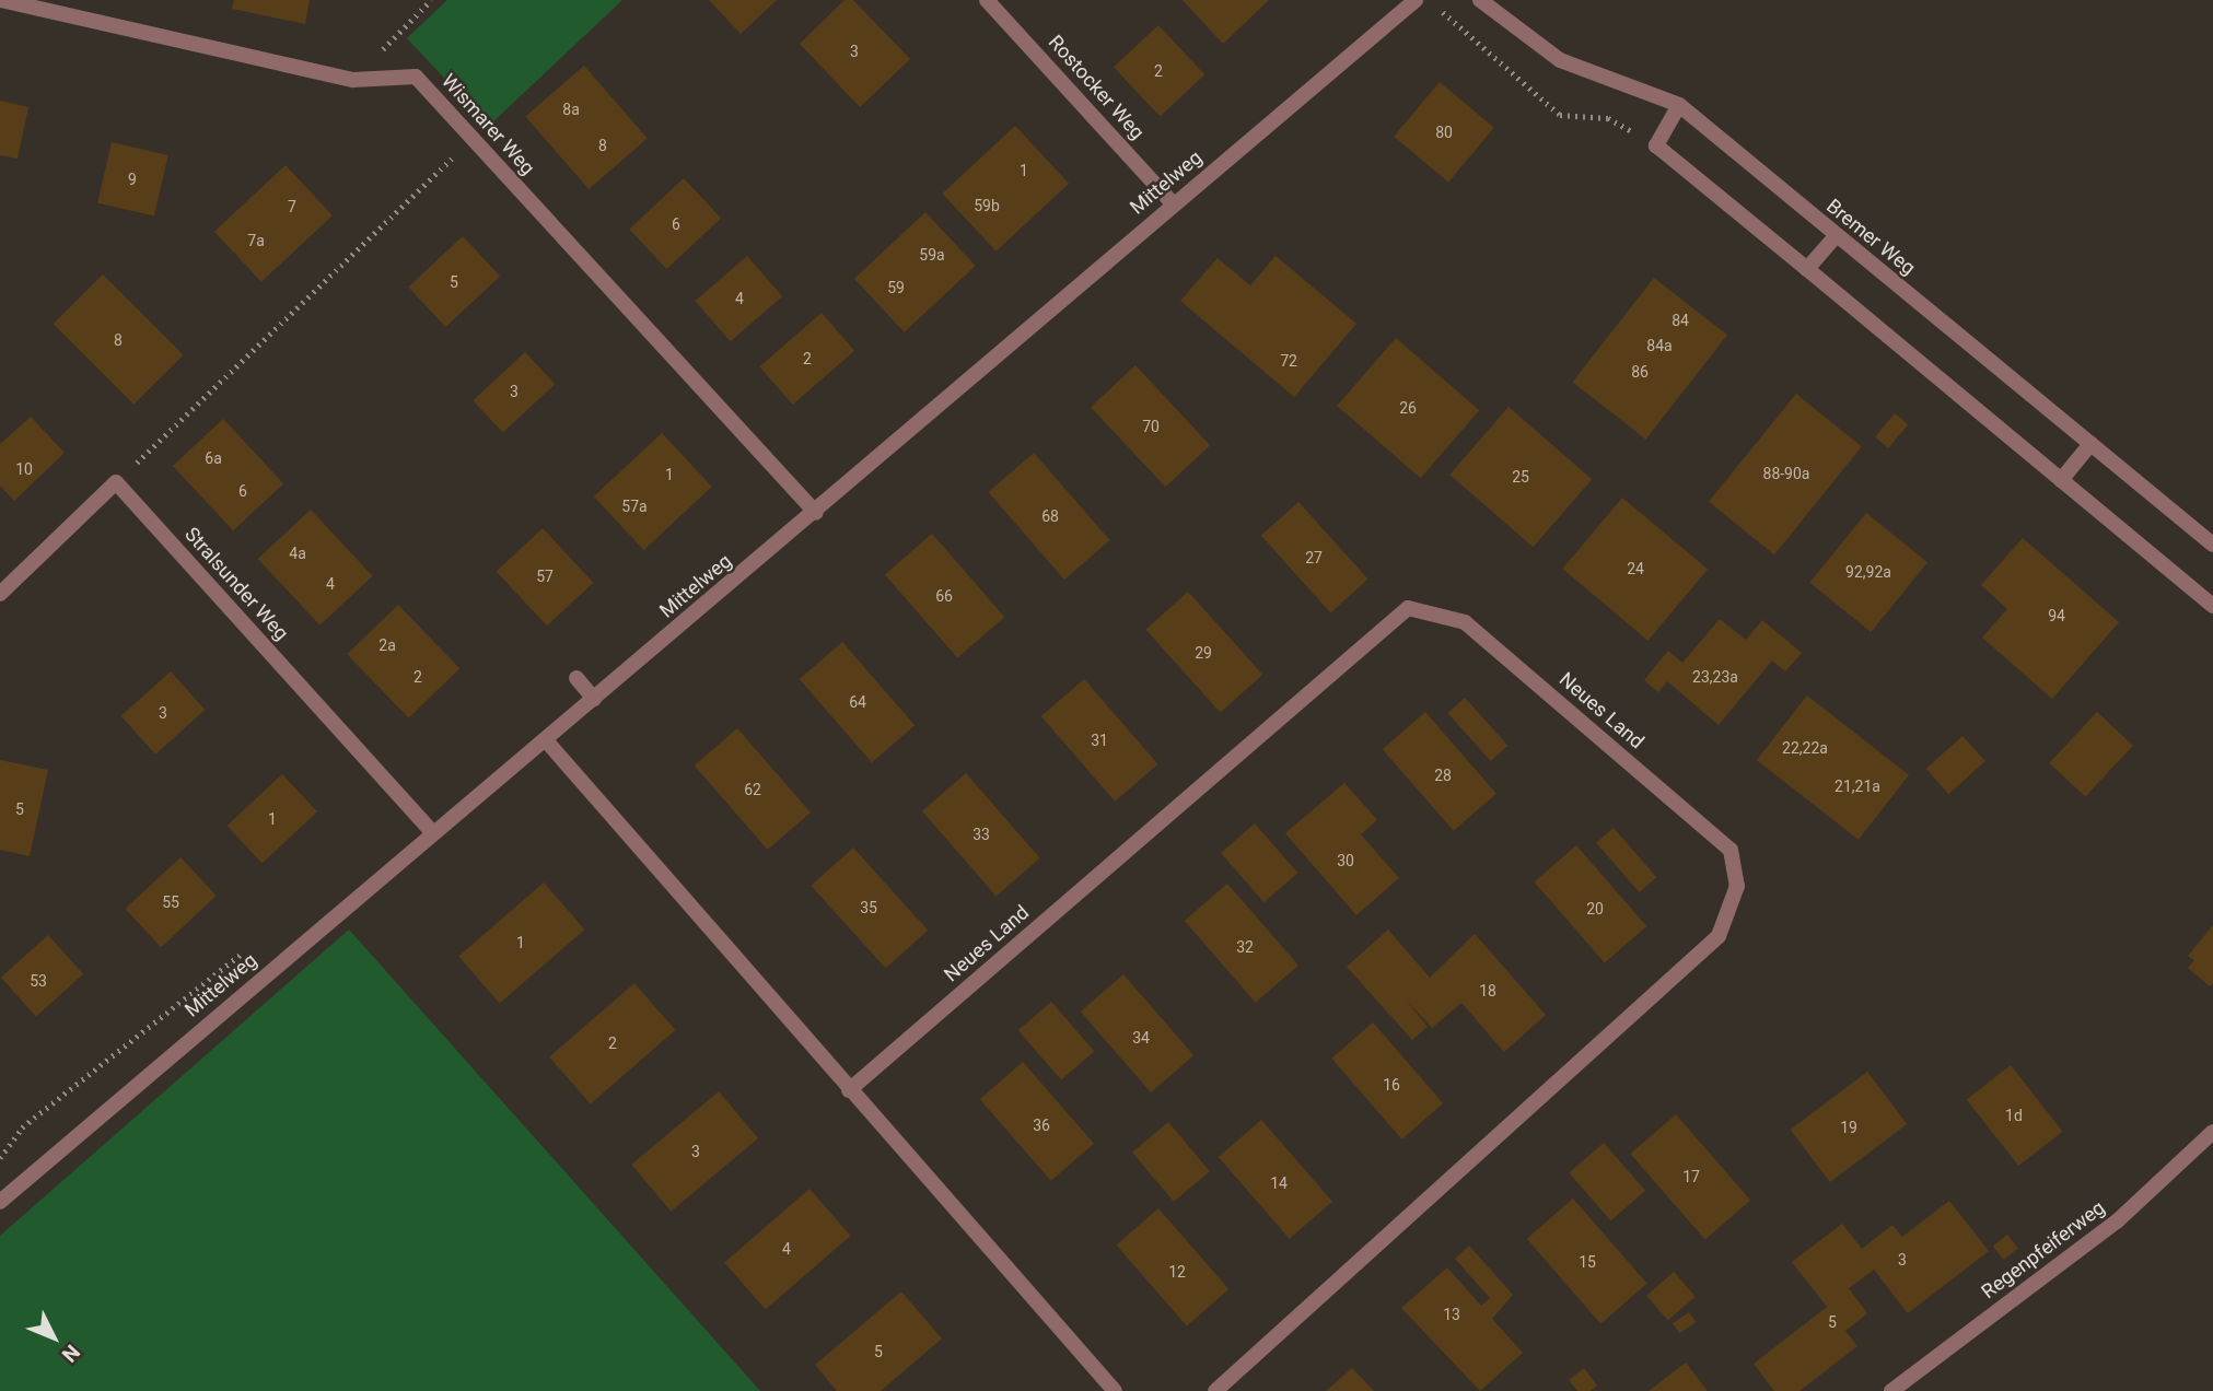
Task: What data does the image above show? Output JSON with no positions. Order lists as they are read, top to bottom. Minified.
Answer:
{"streets":{"street":["Rostocker Weg","Wismarer Weg","Mittelweg","Bremer Weg","Stralsunder Weg","Neues Land","Regenpfeiferweg"]},"crossings":[["Rostocker Weg","Mittelweg"],["Wismarer Weg","Mittelweg"],["Mittelweg","Stralsunder Weg"]],"house_numbers":["3","2","8a","80","8","1","9","59b","7","6","7a","59a","5","59","4","84","8","84a","2","72","86","3","26","70","6a","10","88-90a","1","25","6","57a","68","4a","27","24","92,92a","57","4","66","94","2a","29","2","23,23a","64","3","31","22,22a","28","21,21a","62","5","1","33","30","55","35","20","1","32","53","18","34","2","16","1d","36","19","3","17","14","4","3","15","12","13","5","5"],"north":"bottom right"}
